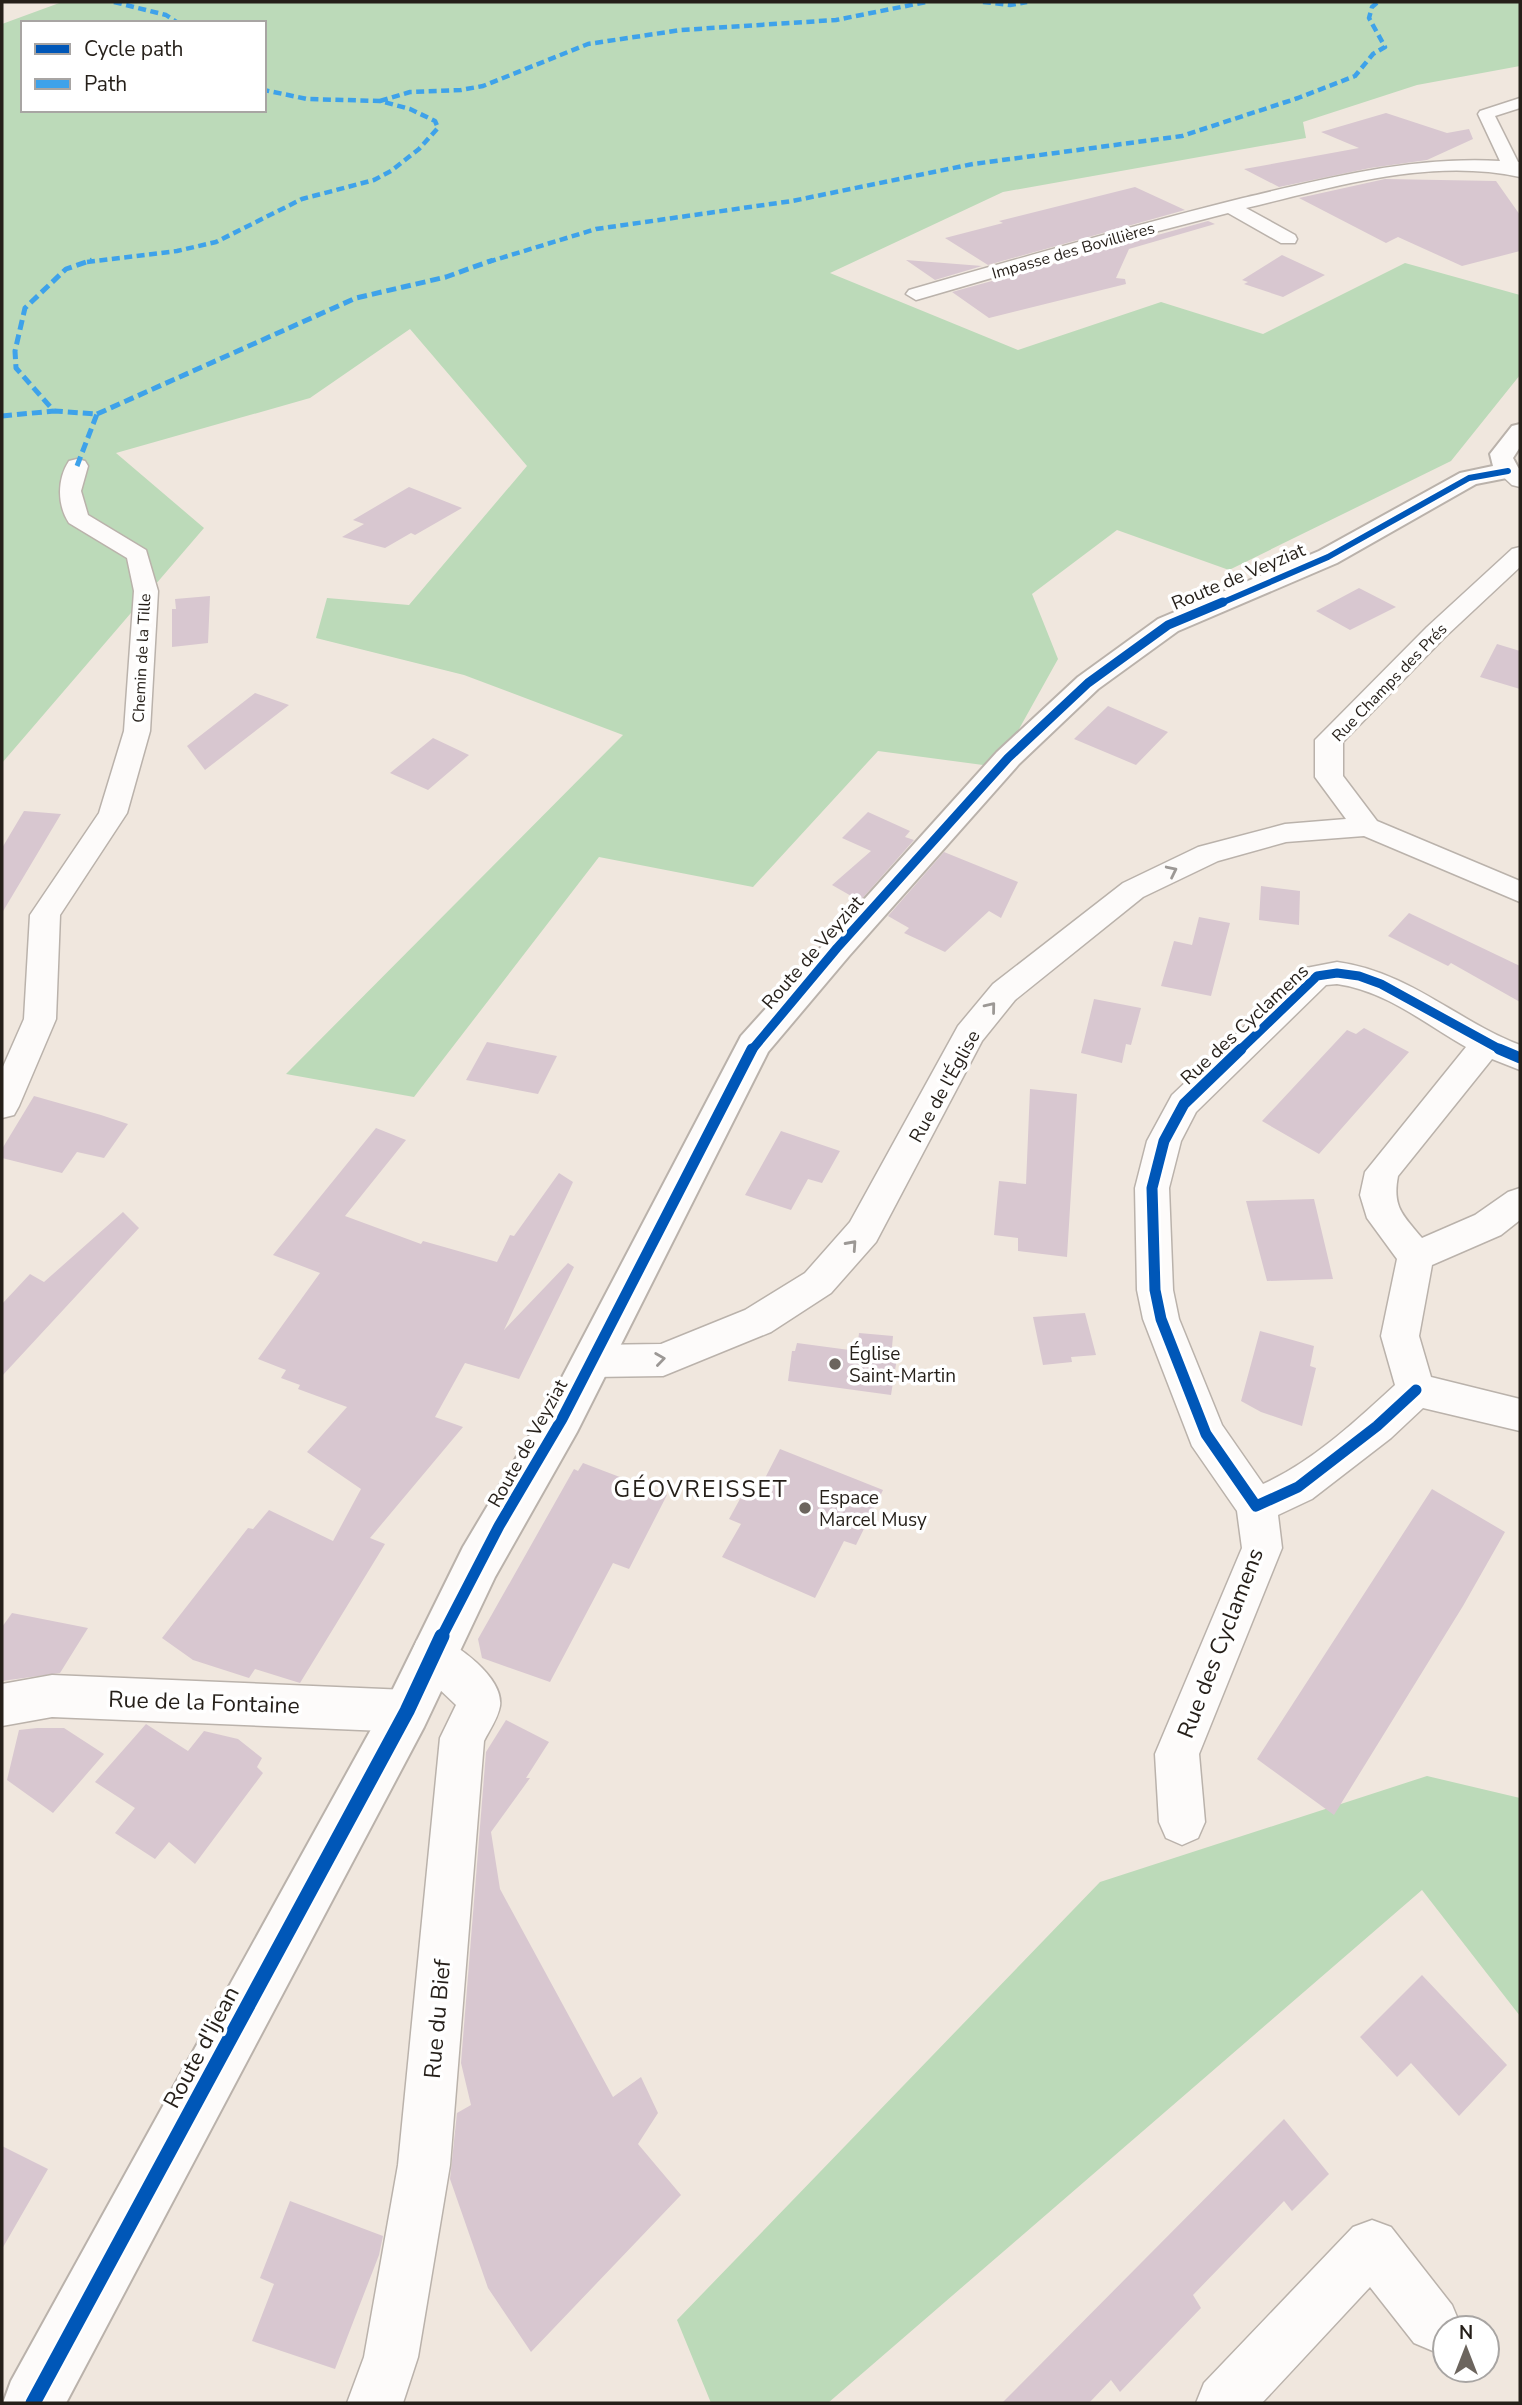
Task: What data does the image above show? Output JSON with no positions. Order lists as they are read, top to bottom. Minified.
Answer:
{"streets":{"street":["Impasse des Bovillières","Route de Veyziat","Chemin de la Tille","Rue Champs des Prés","Rue des Cyclamens","Rue de l'Église","Rue de la Fontaine","Rue du Bief","Route d'Ijean"]},"crossings":[["Route de Veyziat","Rue de l'Église"],["Route de Veyziat","Rue de la Fontaine"],["Route de Veyziat","Rue du Bief"],["Route de Veyziat","Route d'Ijean"],["Rue Champs des Prés","Rue de l'Église"],["Rue de la Fontaine","Route d'Ijean"]],"one_way":["Rue de l'Église"],"districts":["GÉOVREISSET"],"places":["Église Saint-Martin","Espace Marcel Musy"],"legend":["Cycle path","Path"],"north":"top"}
